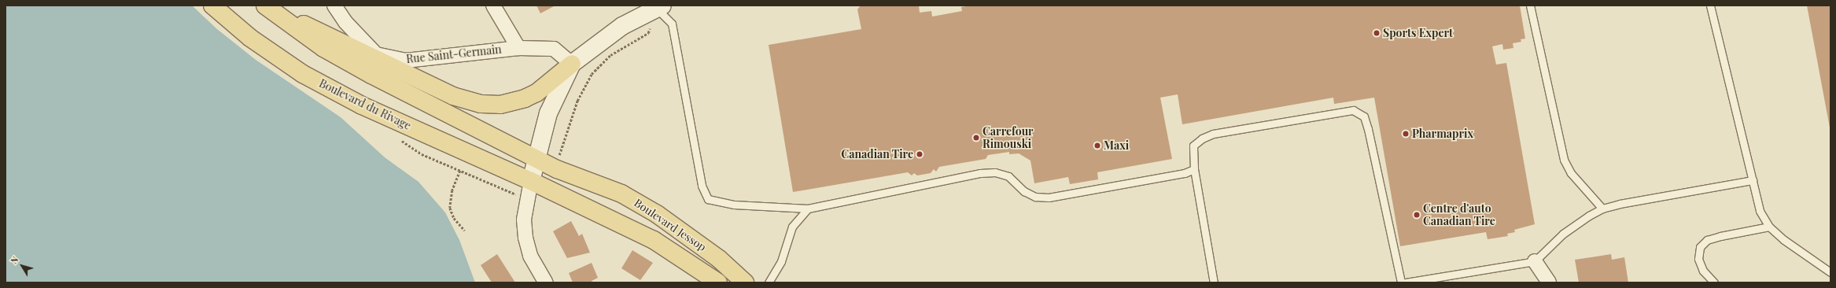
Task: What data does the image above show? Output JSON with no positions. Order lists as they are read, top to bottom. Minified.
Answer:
{"streets":{"main road":["Boulevard du Rivage","Boulevard Jessop"],"street":["Rue Saint-Germain"]},"crossings":[["Boulevard du Rivage","Boulevard Jessop"]],"places":["Sports Expert","Pharmaprix","Carrefour Rimouski","Maxi","Canadian Tire","Centre d'auto Canadian Tire"],"north":"top left"}
